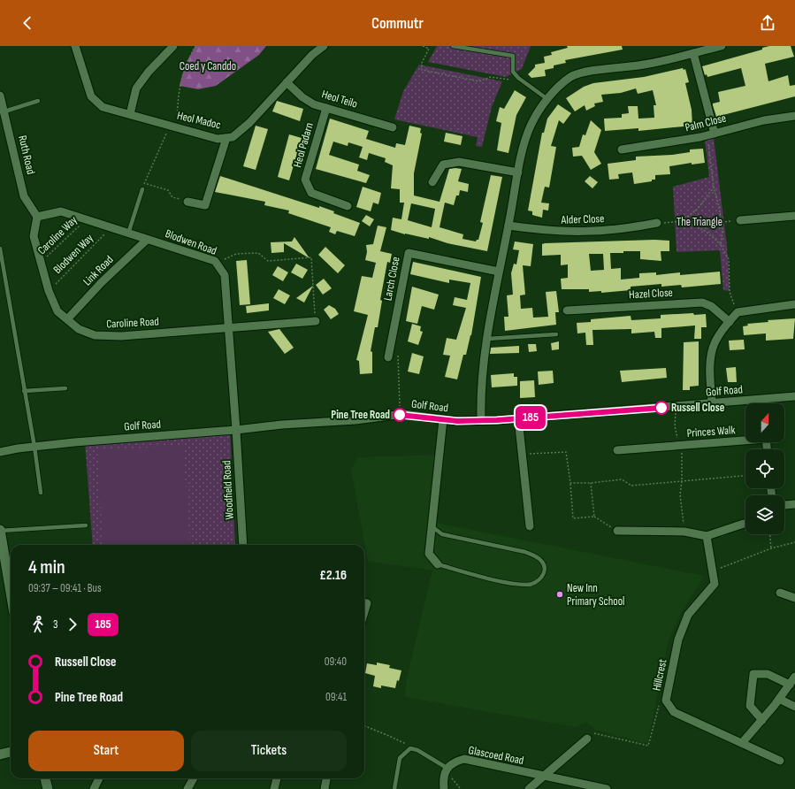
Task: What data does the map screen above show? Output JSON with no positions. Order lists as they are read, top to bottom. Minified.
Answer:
{"streets":{"street":["Heol Teilo","Heol Madoc","Palm Close","Heol Padarn","Ruth Road","Alder Close","Blodwen Road","Link Road","Larch Close","Hazel Close","Caroline Road","Golf Road","Princes Walk","Woodfield Road","Hillcrest","Glascoed Road"],"path":["Caroline Way","Blodwen Way"]},"crossings":[["Heol Teilo","Heol Madoc"],["Heol Teilo","Heol Padarn"],["Ruth Road","Blodwen Road"],["Ruth Road","Caroline Road"],["Caroline Way","Blodwen Road"],["Caroline Way","Caroline Road"],["Blodwen Road","Blodwen Way"],["Blodwen Road","Link Road"],["Blodwen Road","Caroline Road"],["Blodwen Road","Golf Road"],["Blodwen Road","Woodfield Road"],["Blodwen Way","Caroline Road"],["Link Road","Caroline Road"],["Golf Road","Princes Walk"],["Golf Road","Woodfield Road"]],"parks":["Coed y Canddo","The Triangle"],"places":["Russell Close","Pine Tree Road","New Inn Primary School"],"lines":["bus line 185"],"north":"top","page":{"header":"Commutr","on_map":"185","heading":["4 min","09:37 – 09:41 · Bus","£2.16"],"legs":["3","185"],"list":[{"name":"Russell Close","value":"09:40"},{"name":"Pine Tree Road","value":"09:41"}],"buttons":["Start","Tickets"]}}
